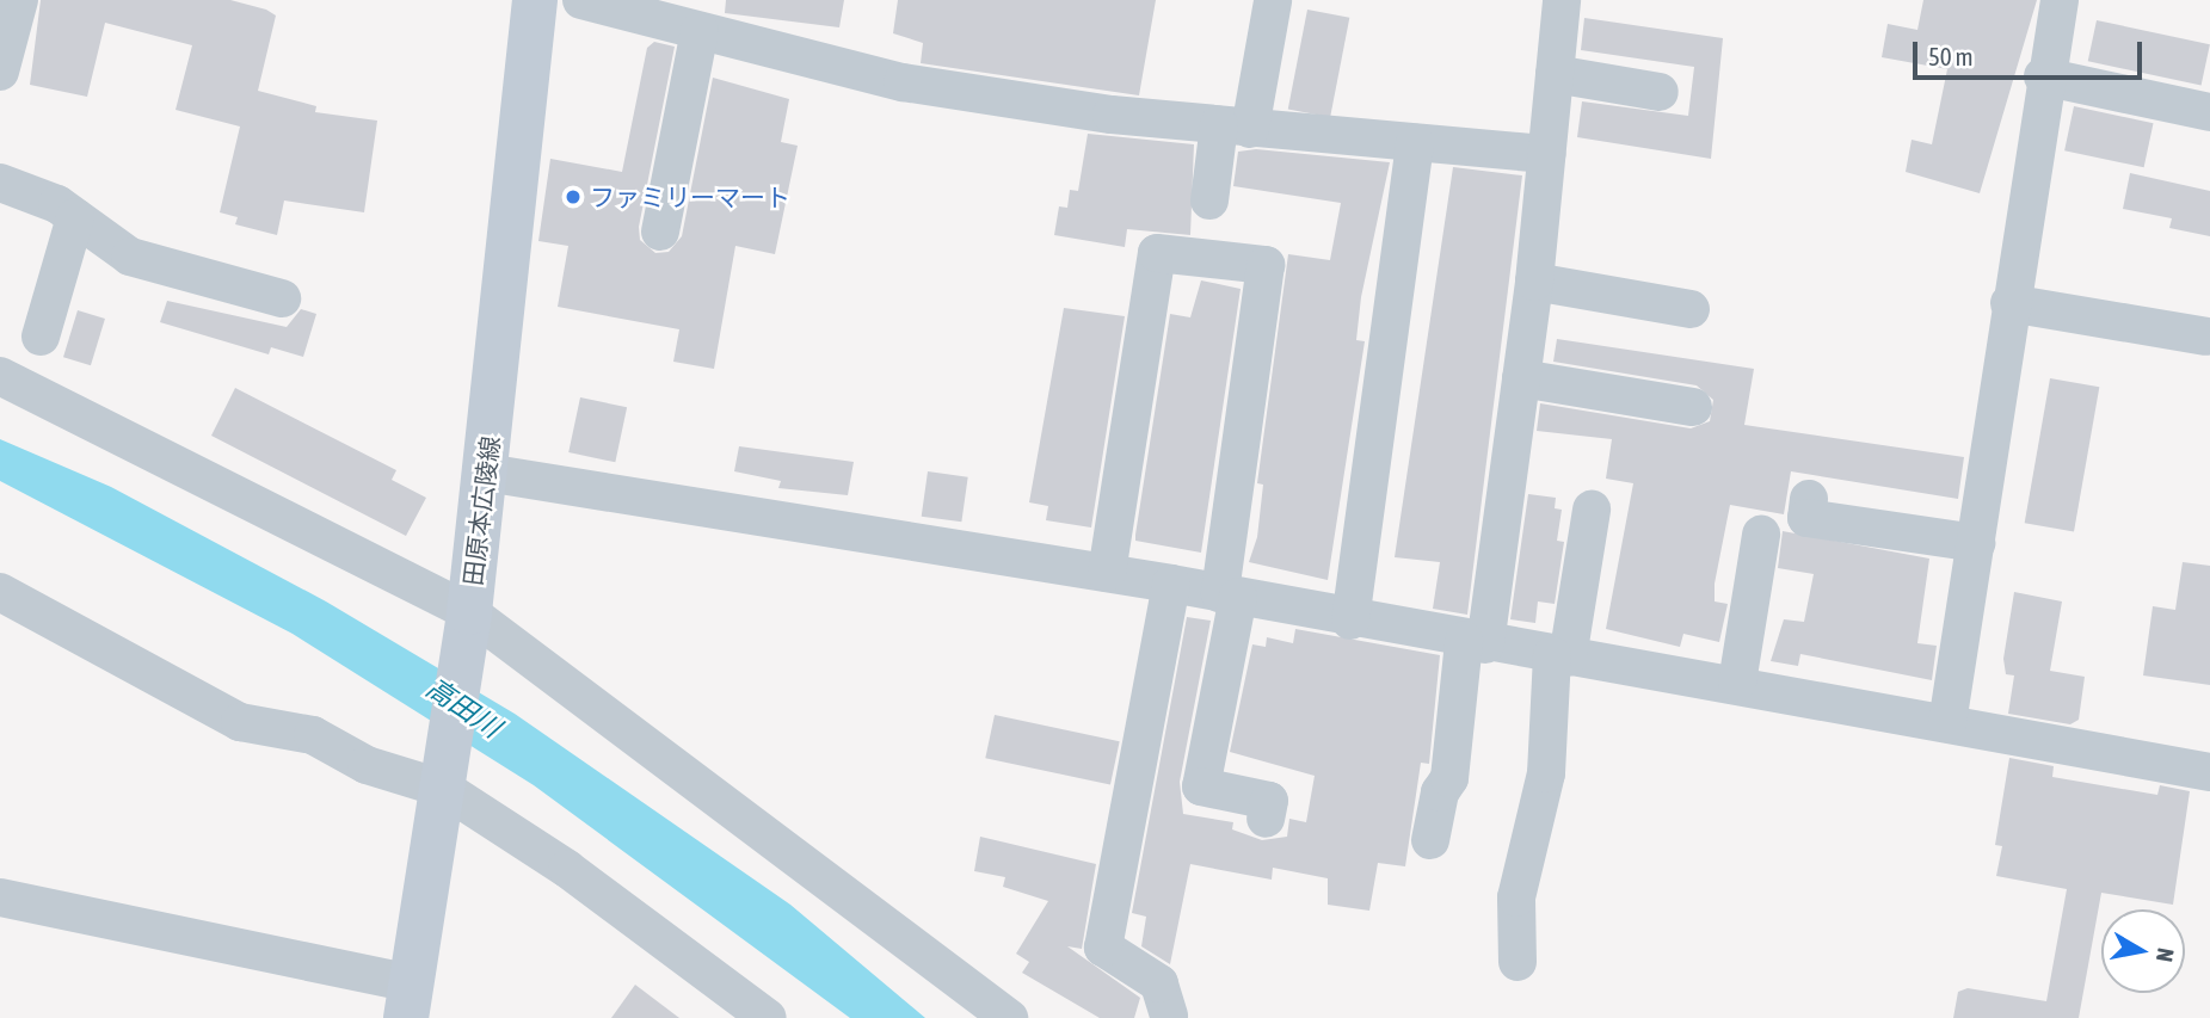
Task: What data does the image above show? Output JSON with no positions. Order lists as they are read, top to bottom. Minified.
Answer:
{"streets":{"main road":["田原本広陵線"]},"water":["高田川"],"places":["ファミリーマート"],"scale_bar":"50 m","north":"right"}
